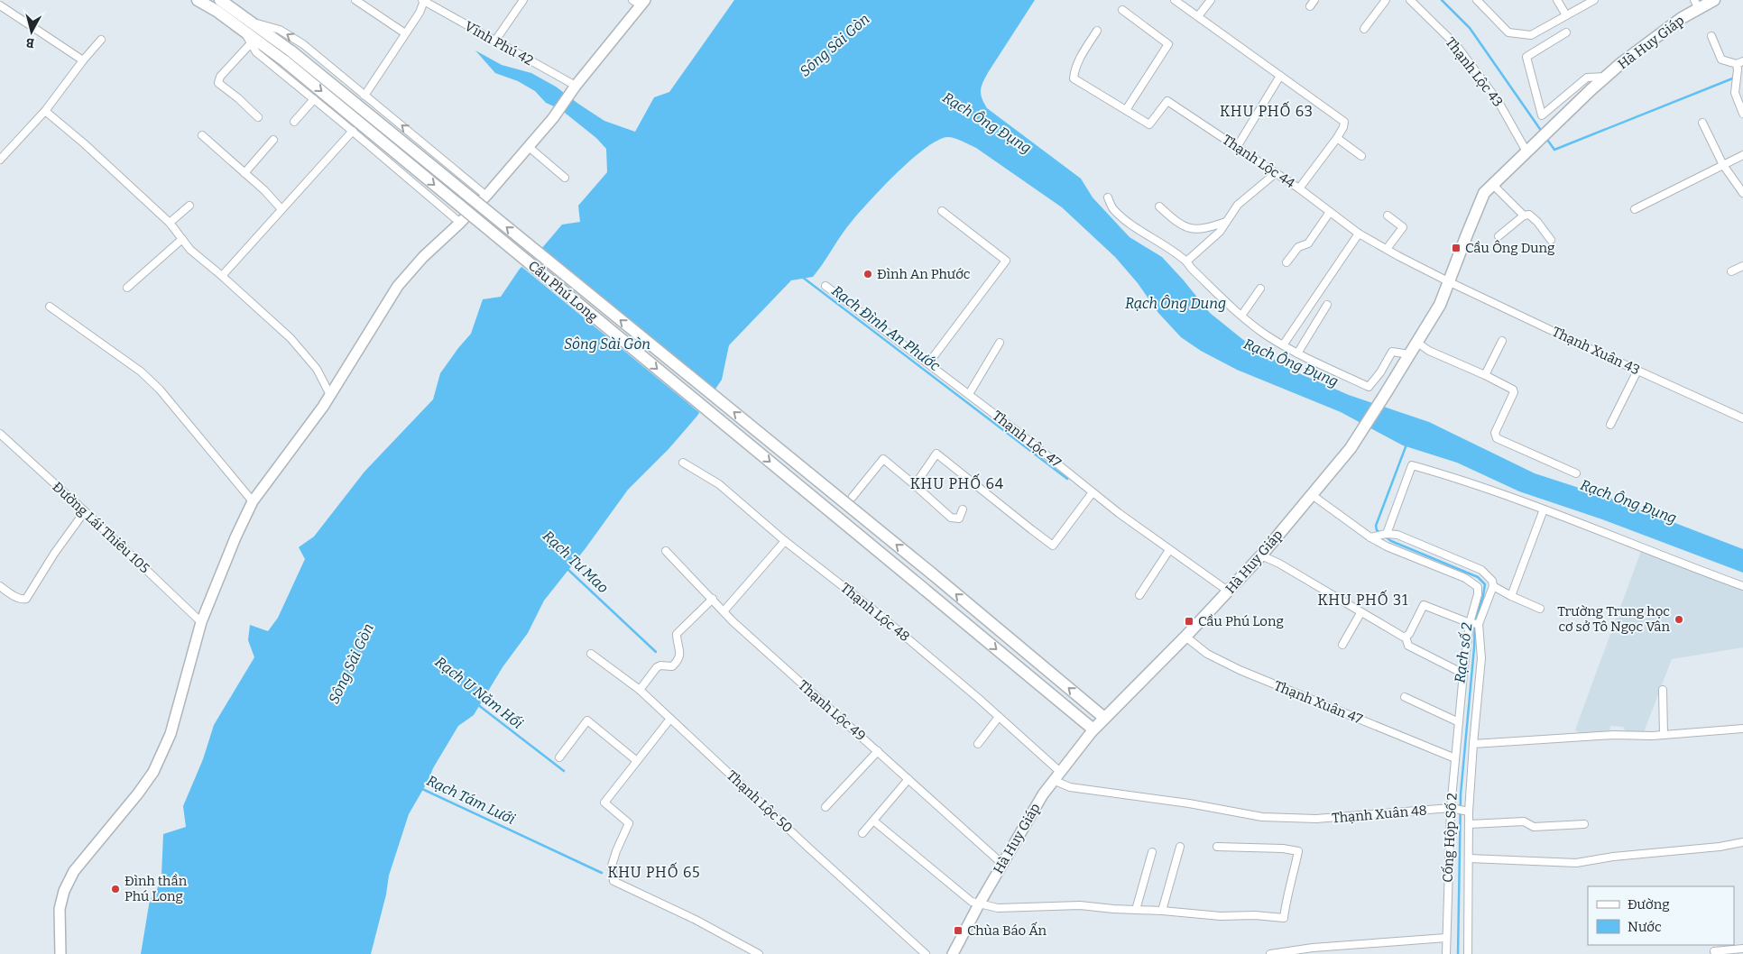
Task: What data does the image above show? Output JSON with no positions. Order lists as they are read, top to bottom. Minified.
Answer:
{"streets":{"main road":["Hà Huy Giáp","Cầu Phú Long"],"street":["Vĩnh Phú 42","Thạnh Lộc 43","Thạnh Lộc 44","Thạnh Xuân 43","Thạnh Lộc 47","Đường Lái Thiêu 105","Thạnh Lộc 48","Thạnh Xuân 47","Thạnh Lộc 49","Thạnh Lộc 50","Thạnh Xuân 48","Cống Hộp Số 2"]},"crossings":[["Hà Huy Giáp","Thạnh Lộc 43"],["Hà Huy Giáp","Thạnh Lộc 44"],["Hà Huy Giáp","Cầu Phú Long"],["Hà Huy Giáp","Thạnh Xuân 43"],["Hà Huy Giáp","Thạnh Lộc 47"],["Hà Huy Giáp","Thạnh Lộc 48"],["Hà Huy Giáp","Thạnh Xuân 47"],["Hà Huy Giáp","Thạnh Lộc 49"],["Hà Huy Giáp","Thạnh Xuân 48"],["Thạnh Lộc 44","Thạnh Xuân 43"],["Thạnh Xuân 47","Cống Hộp Số 2"],["Thạnh Xuân 48","Cống Hộp Số 2"]],"districts":["KHU PHỐ 63","KHU PHỐ 64","KHU PHỐ 31","KHU PHỐ 65"],"water":["Sông Sài Gòn","Rạch Ông Đụng","Rạch Ông Dung","Rạch Đình An Phước","Rạch Tư Mao","Rạch số 2","Rạch U Năm Hối","Rạch Tám Lưới"],"places":{"transit":["Cầu Ông Dung","Cầu Phú Long","Chùa Báo Ấn"],"other":["Đình An Phước","Trường Trung học cơ sở Tô Ngọc Vân","Đình thần Phú Long"]},"legend":["Đường","Nước"],"north":"bottom"}
